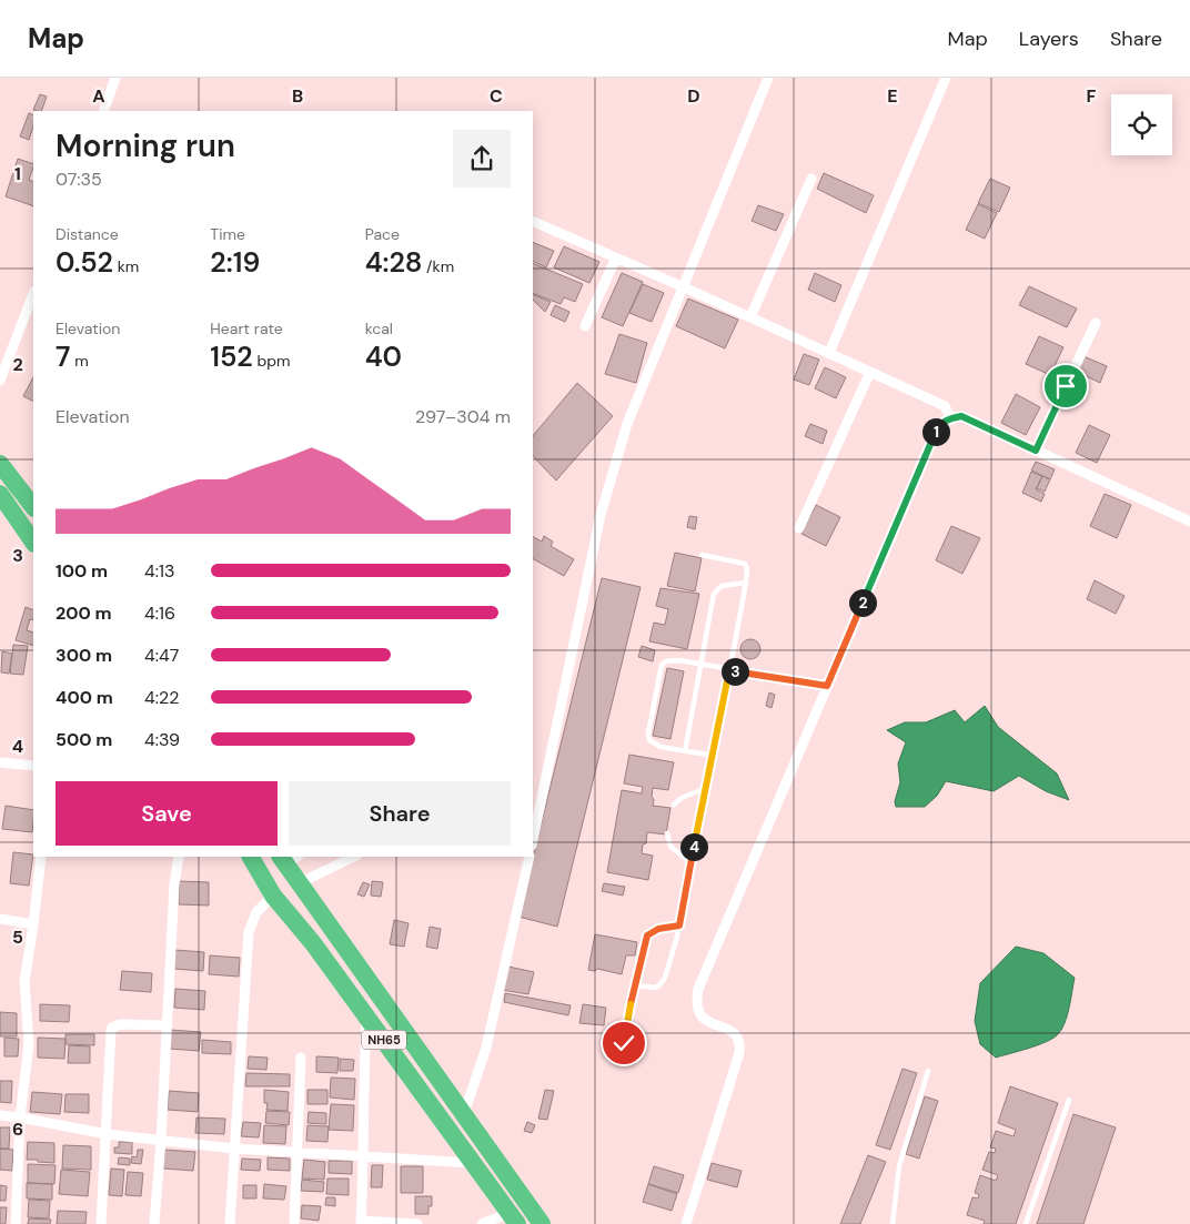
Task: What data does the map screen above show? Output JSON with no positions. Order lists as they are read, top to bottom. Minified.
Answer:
{"streets":{"highway":["NH65"]},"page":{"header":"Map","nav":["Map","Layers","Share"],"heading":["Morning run","07:35"],"stats":[["Distance","0.52 km"],["Time","2:19"],["Pace","4:28 /km"],["Elevation","7 m"],["Heart rate","152 bpm"],["kcal","40"]],"chart":["Elevation","297–304 m"],"pins":["1","2","3","4"],"list":[{"name":"100 m","note":"4:13"},{"name":"200 m","note":"4:16"},{"name":"300 m","note":"4:47"},{"name":"400 m","note":"4:22"},{"name":"500 m","note":"4:39"}],"buttons":["Save","Share"]},"grid":{"columns":["A","B","C","D","E","F"],"rows":["1","2","3","4","5","6"]}}
